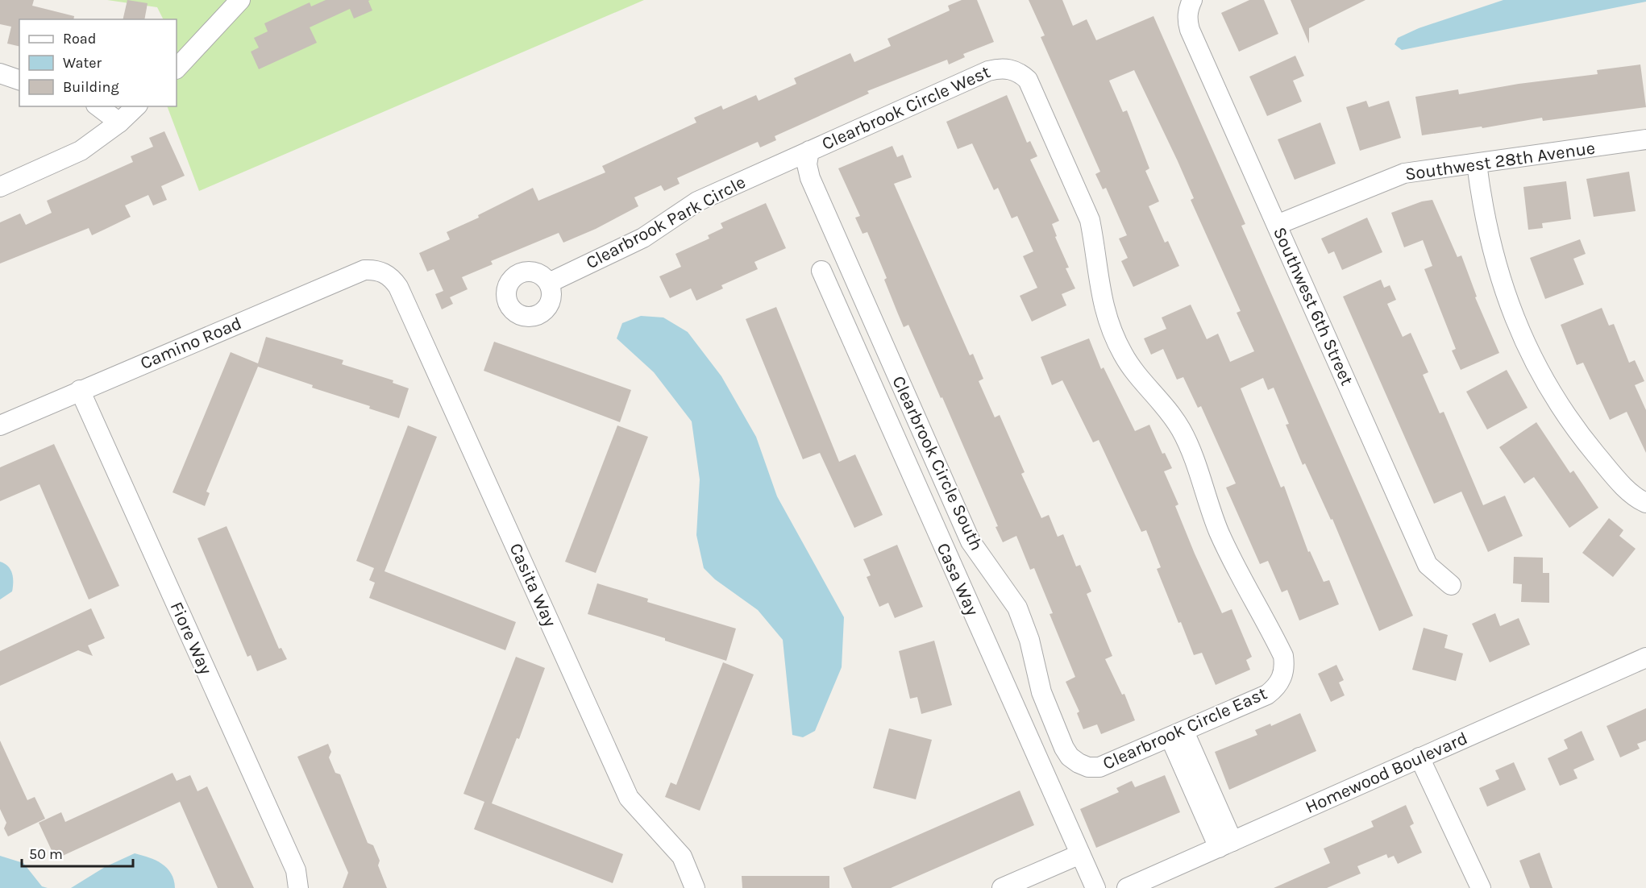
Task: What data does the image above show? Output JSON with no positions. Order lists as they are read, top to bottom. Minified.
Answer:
{"streets":{"street":["Clearbrook Circle West","Southwest 28th Avenue","Clearbrook Park Circle","Southwest 6th Street","Camino Road","Clearbrook Circle South","Casa Way","Casita Way","Fiore Way","Clearbrook Circle East","Homewood Boulevard"]},"crossings":[["Clearbrook Circle West","Clearbrook Park Circle"],["Clearbrook Circle West","Clearbrook Circle South"],["Clearbrook Circle West","Clearbrook Circle East"],["Southwest 28th Avenue","Southwest 6th Street"],["Clearbrook Park Circle","Clearbrook Circle South"],["Camino Road","Casita Way"],["Camino Road","Fiore Way"],["Clearbrook Circle South","Clearbrook Circle East"]],"legend":["Road","Water","Building"],"scale_bar":"50 m"}
